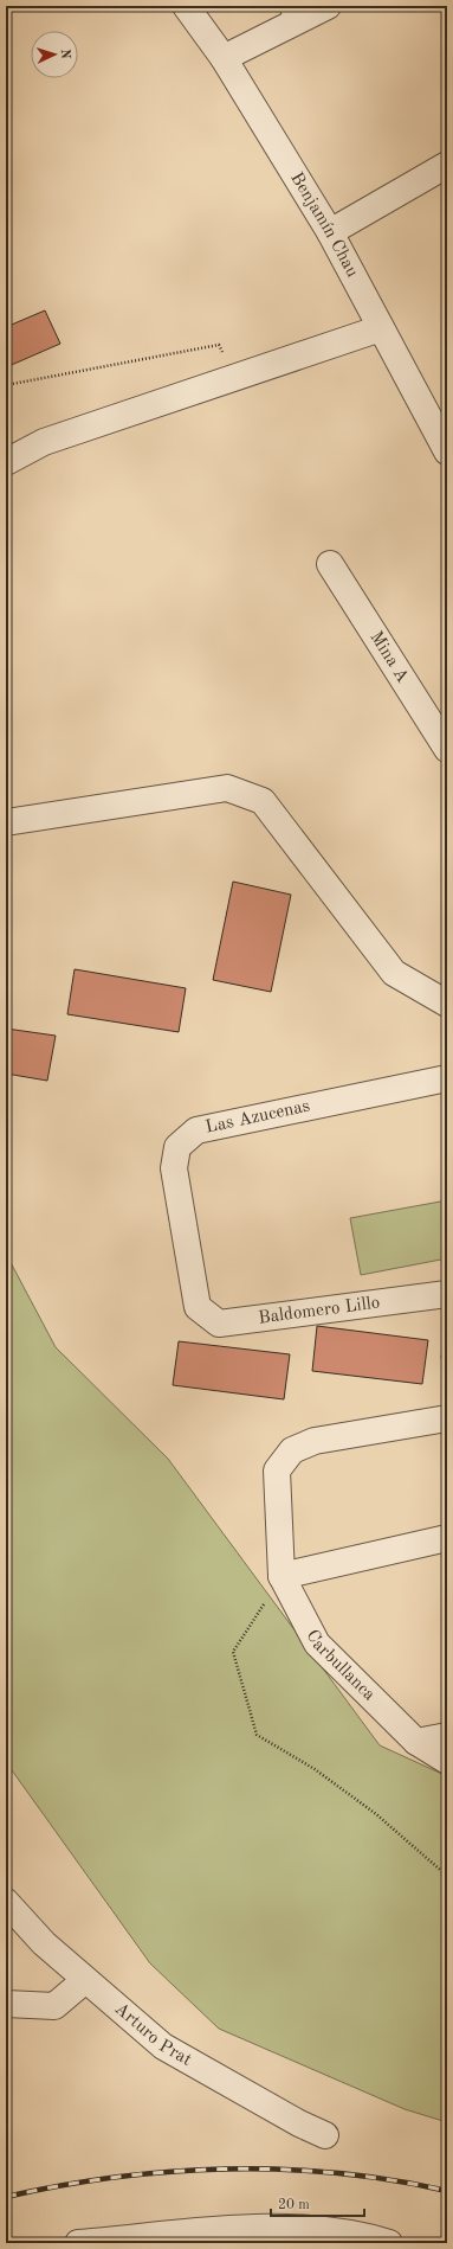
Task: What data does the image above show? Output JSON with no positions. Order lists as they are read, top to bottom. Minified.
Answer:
{"streets":{"street":["Benjamín Chau","Mina A","Las Azucenas","Baldomero Lillo","Carbullanca","Arturo Prat"]},"crossings":[["Las Azucenas","Baldomero Lillo"]],"scale_bar":"20 m","north":"right"}
